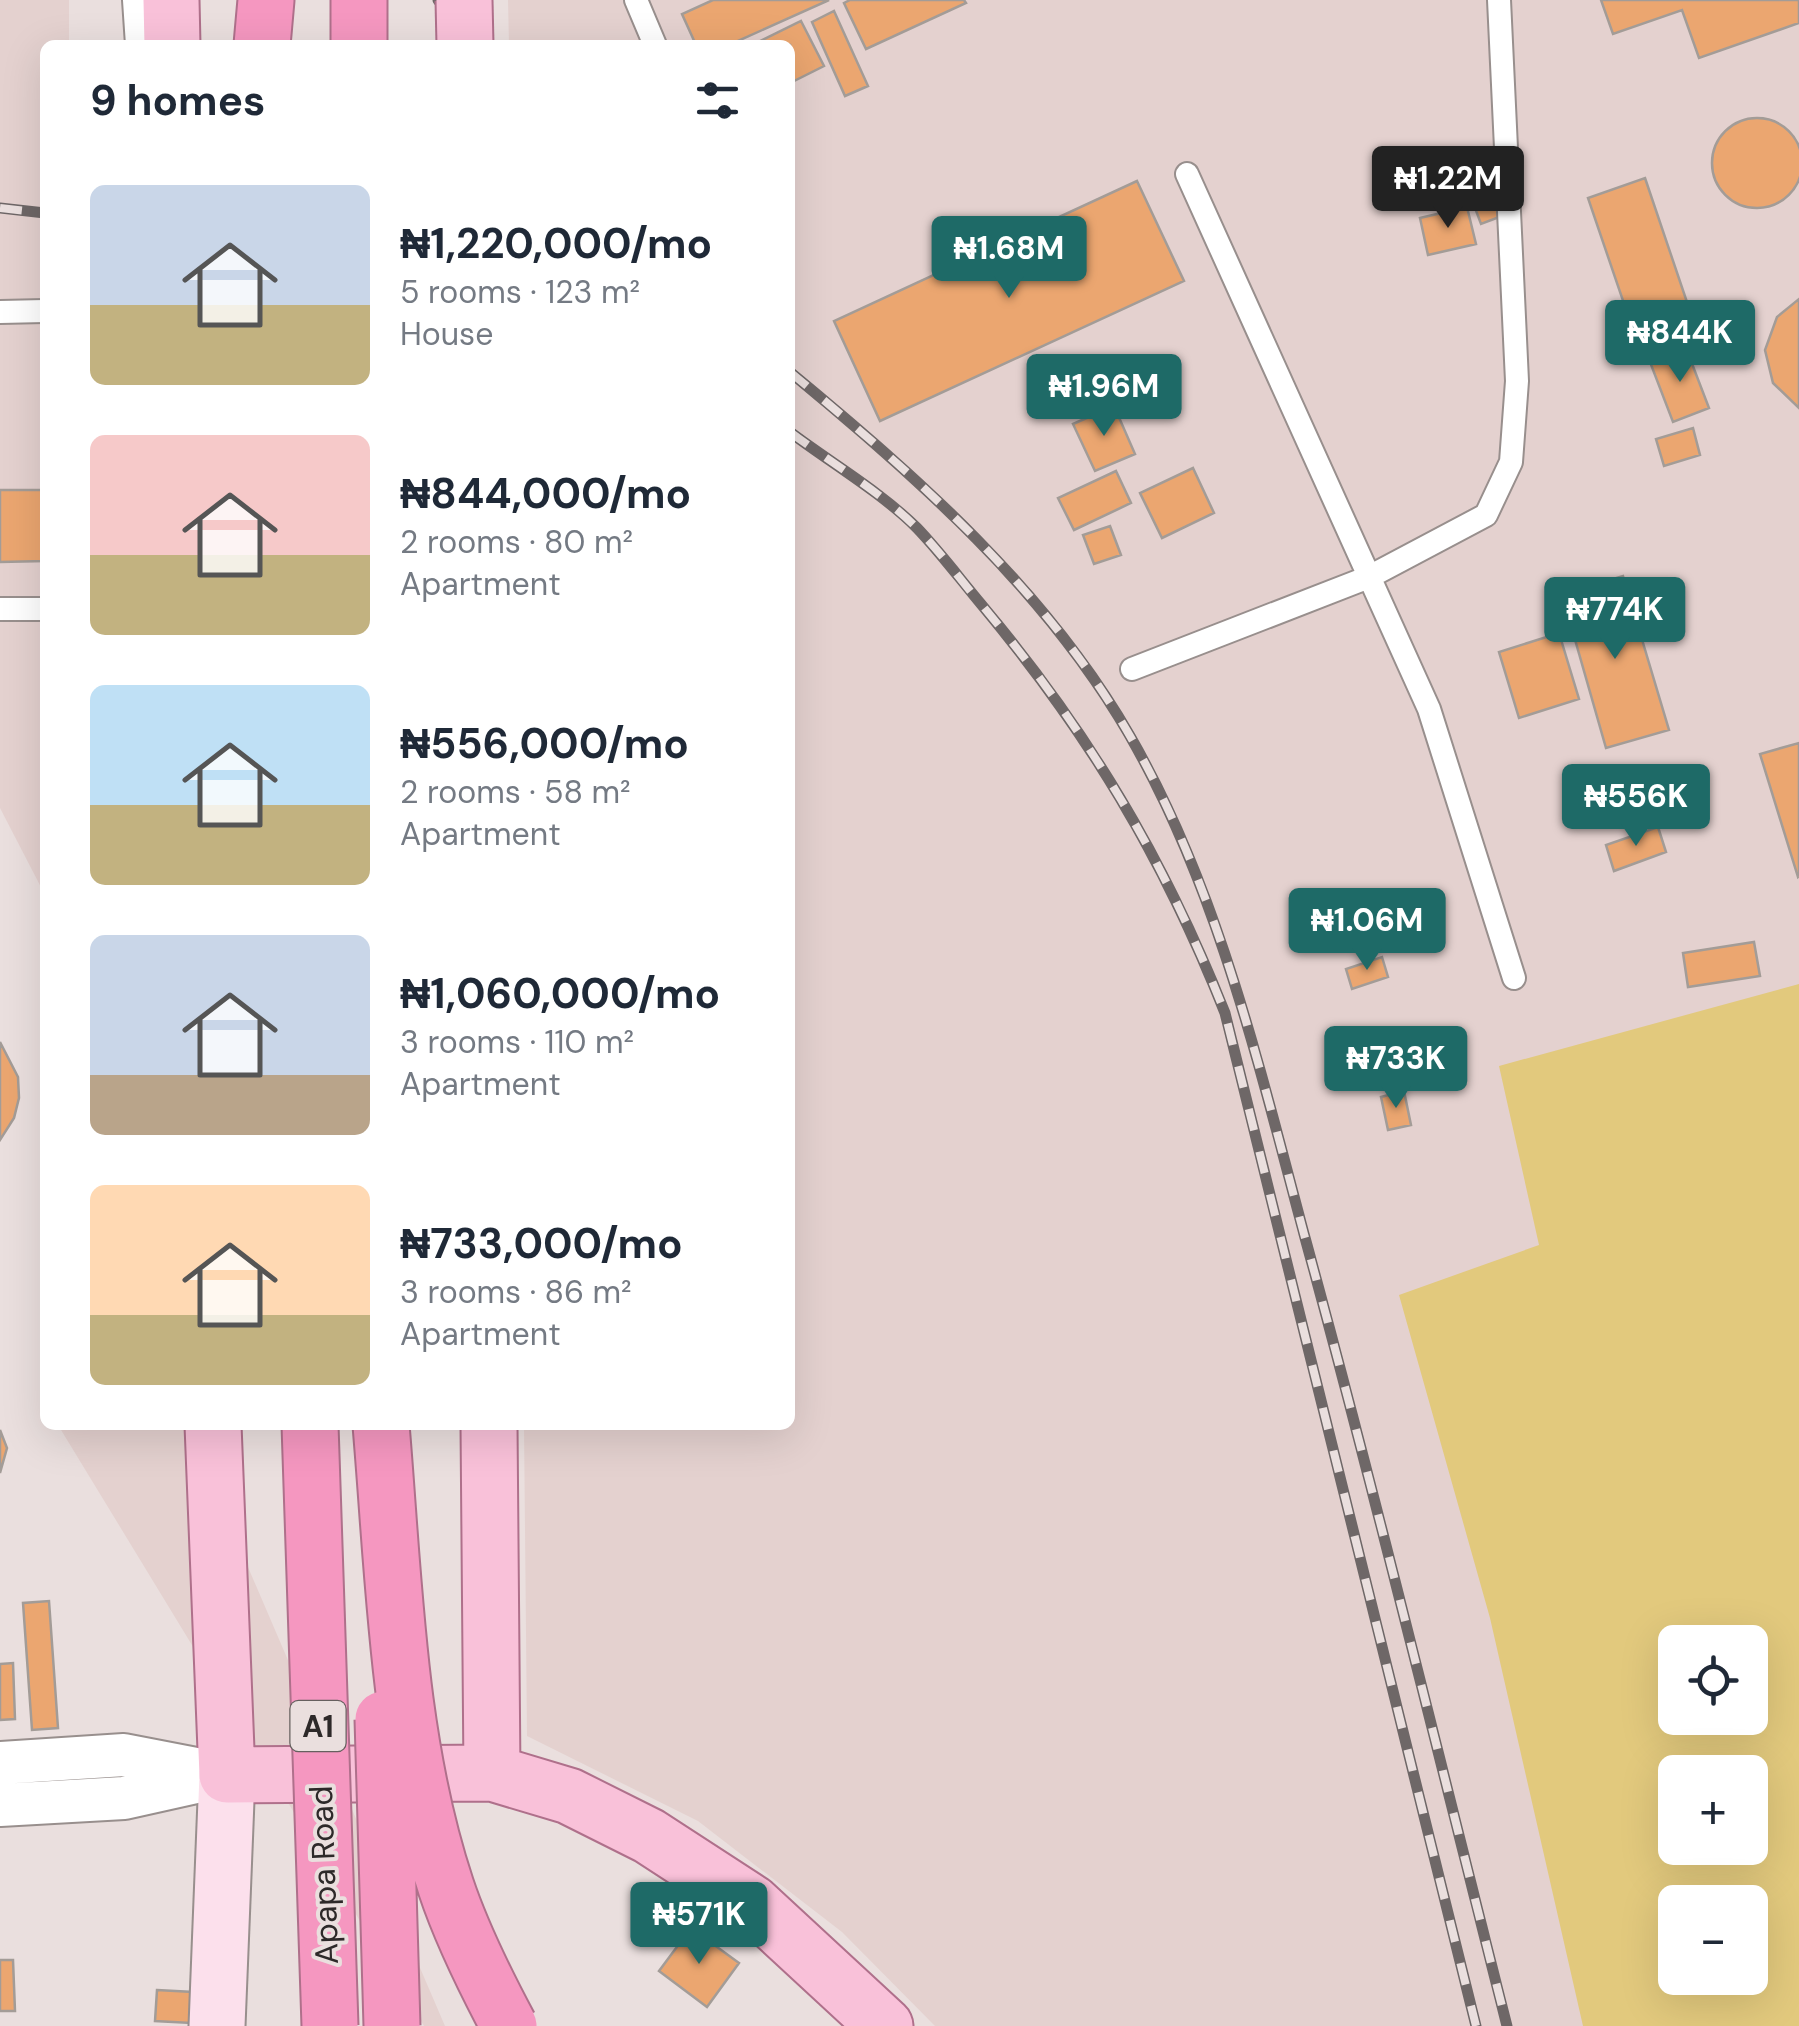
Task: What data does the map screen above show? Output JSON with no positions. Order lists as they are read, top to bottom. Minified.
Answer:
{"streets":{"highway":["A1","Apapa Road"]},"page":{"heading":"9 homes","price":["₦1.22M","₦1.68M","₦844K","₦1.96M","₦774K","₦556K","₦1.06M","₦733K","₦571K"],"list":[{"name":"₦1,220,000/mo","note":"5 rooms · 123 m² · House"},{"name":"₦844,000/mo","note":"2 rooms · 80 m² · Apartment"},{"name":"₦556,000/mo","note":"2 rooms · 58 m² · Apartment"},{"name":"₦1,060,000/mo","note":"3 rooms · 110 m² · Apartment"},{"name":"₦733,000/mo","note":"3 rooms · 86 m² · Apartment"}],"map_buttons":["+","−"]}}
